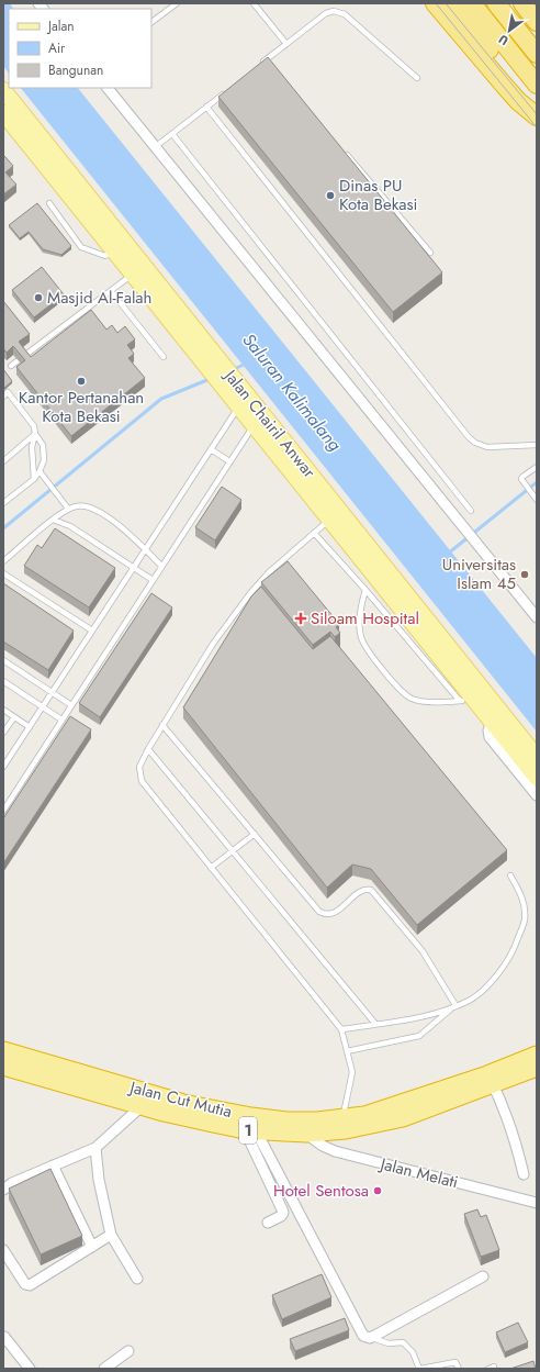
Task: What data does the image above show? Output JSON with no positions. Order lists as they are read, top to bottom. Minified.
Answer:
{"streets":{"highway":["Jalan Cut Mutia","1"],"main road":["Jalan Chairil Anwar"],"street":["Jalan Melati"]},"crossings":[["Jalan Cut Mutia","Jalan Melati"]],"water":["Saluran Kalimalang"],"places":{"other":["Dinas PU Kota Bekasi","Masjid Al-Falah","Kantor Pertanahan Kota Bekasi","Universitas Islam 45","Hotel Sentosa"],"health":["Siloam Hospital"]},"legend":["Jalan","Air","Bangunan"],"north":"bottom left"}
